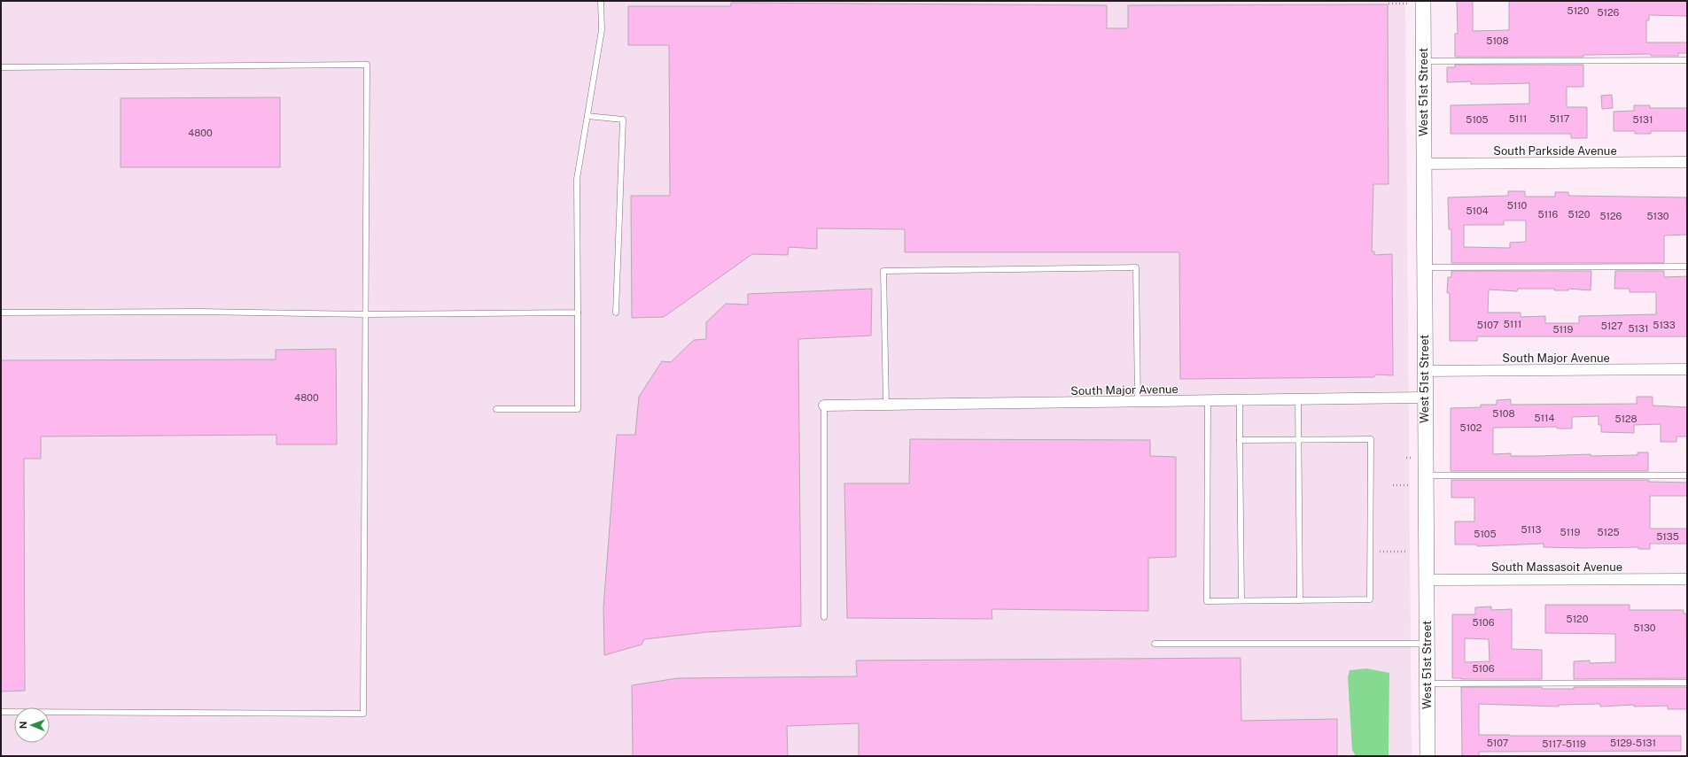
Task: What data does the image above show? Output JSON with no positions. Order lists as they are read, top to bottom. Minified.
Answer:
{"streets":{"street":["West 51st Street","South Parkside Avenue","South Major Avenue","South Massasoit Avenue"]},"crossings":[["West 51st Street","South Parkside Avenue"],["West 51st Street","South Major Avenue"],["West 51st Street","South Massasoit Avenue"]],"house_numbers":["5120","5126","5108","5111","5117","5105","5131","4800","5110","5104","5116","5120","5126","5130","5111","5107","5133","5127","5131","5119","4800","5108","5114","5128","5102","5113","5119","5125","5105","5135","5120","5106","5130","5106","5107","5129-5131","5117-5119"],"north":"left"}
